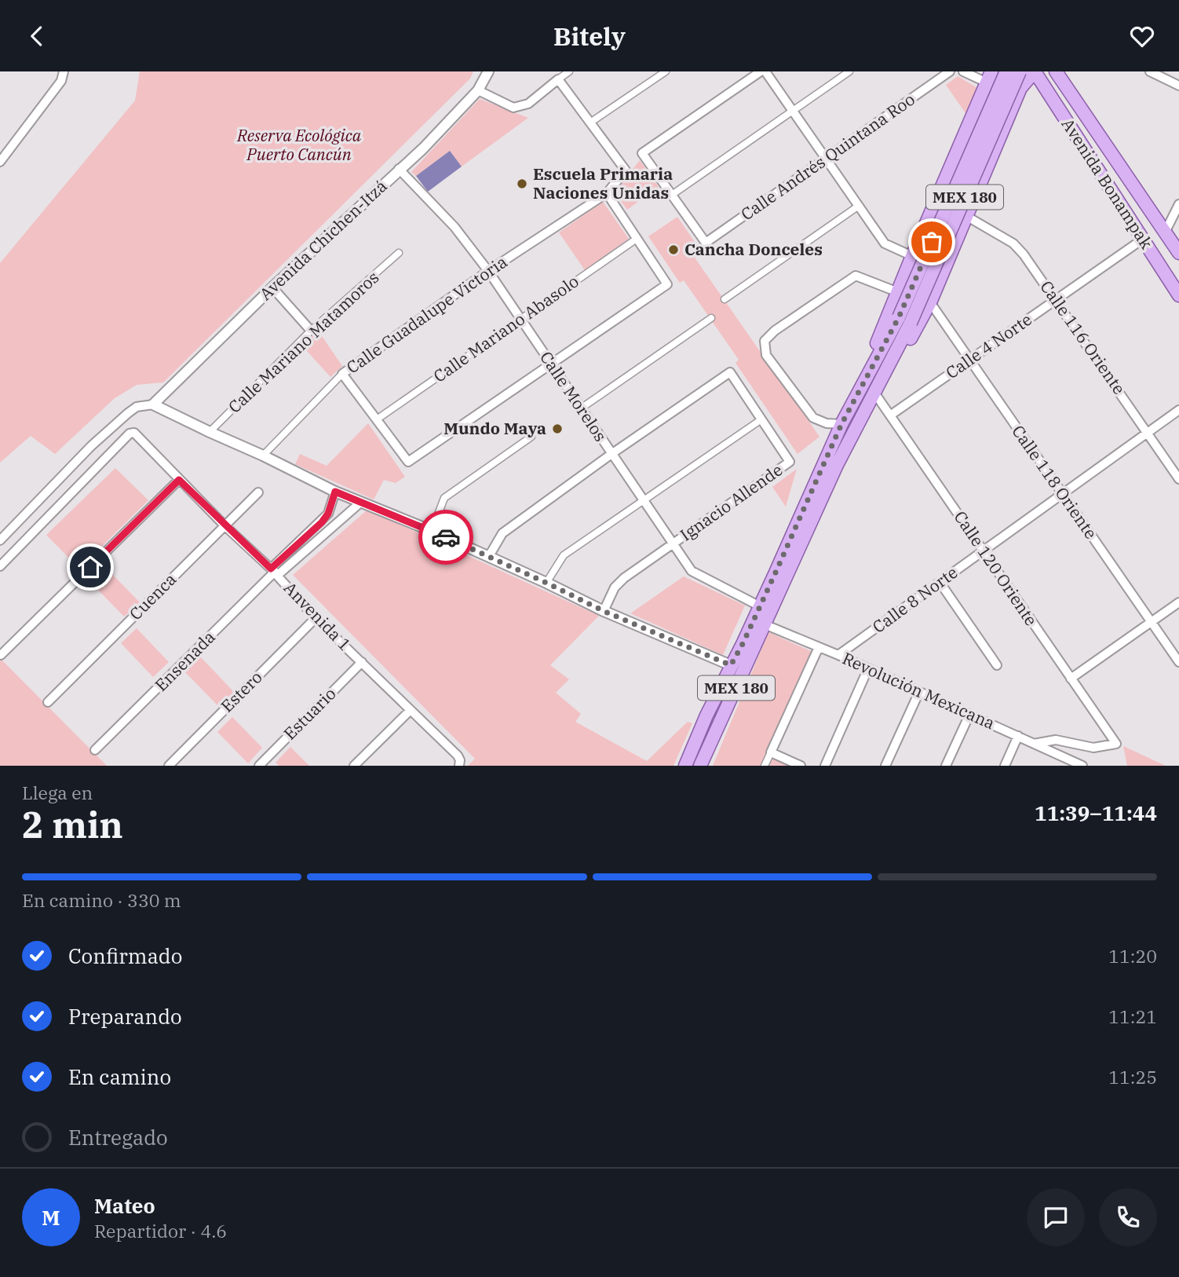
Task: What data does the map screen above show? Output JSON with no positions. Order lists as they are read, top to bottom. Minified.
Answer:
{"streets":{"main road":["Avenida Bonampak","MEX 180"],"street":["Calle Andrés Quintana Roo","Avenida Chichen-Itzá","Calle Guadalupe Victoria","Calle Mariano Abasolo","Calle 116 Oriente","Calle Mariano Matamoros","Calle 4 Norte","Calle Morelos","Calle 118 Oriente","Ignacio Allende","Calle 120 Oriente","Cuenca","Calle 8 Norte","Anvenida 1","Ensenada","Revolución Mexicana","Estero","Estuario"]},"crossings":[["Avenida Bonampak","Calle 4 Norte"],["MEX 180","Calle Morelos"],["MEX 180","Calle 120 Oriente"],["MEX 180","Revolución Mexicana"],["Avenida Chichen-Itzá","Calle Morelos"],["Calle Guadalupe Victoria","Calle Morelos"],["Calle Mariano Abasolo","Calle Morelos"],["Calle 116 Oriente","Calle 4 Norte"],["Calle 116 Oriente","Calle 8 Norte"],["Calle 4 Norte","Calle 118 Oriente"],["Calle 4 Norte","Calle 120 Oriente"],["Calle Morelos","Ignacio Allende"],["Calle 118 Oriente","Calle 8 Norte"],["Calle 120 Oriente","Calle 8 Norte"],["Calle 120 Oriente","Revolución Mexicana"],["Cuenca","Anvenida 1"],["Calle 8 Norte","Revolución Mexicana"],["Anvenida 1","Ensenada"],["Anvenida 1","Estero"],["Anvenida 1","Estuario"]],"parks":["Reserva Ecológica Puerto Cancún"],"places":["Escuela Primaria Naciones Unidas","Cancha Donceles","Mundo Maya"],"page":{"header":"Bitely","heading":["2 min","Llega en","11:39–11:44"],"panel":["Mateo","Repartidor · 4.6"],"bar":"En camino · 330 m","list":[["Confirmado","11:20"],["Preparando","11:21"],["En camino","11:25"],"Entregado"],"round":"M"}}
